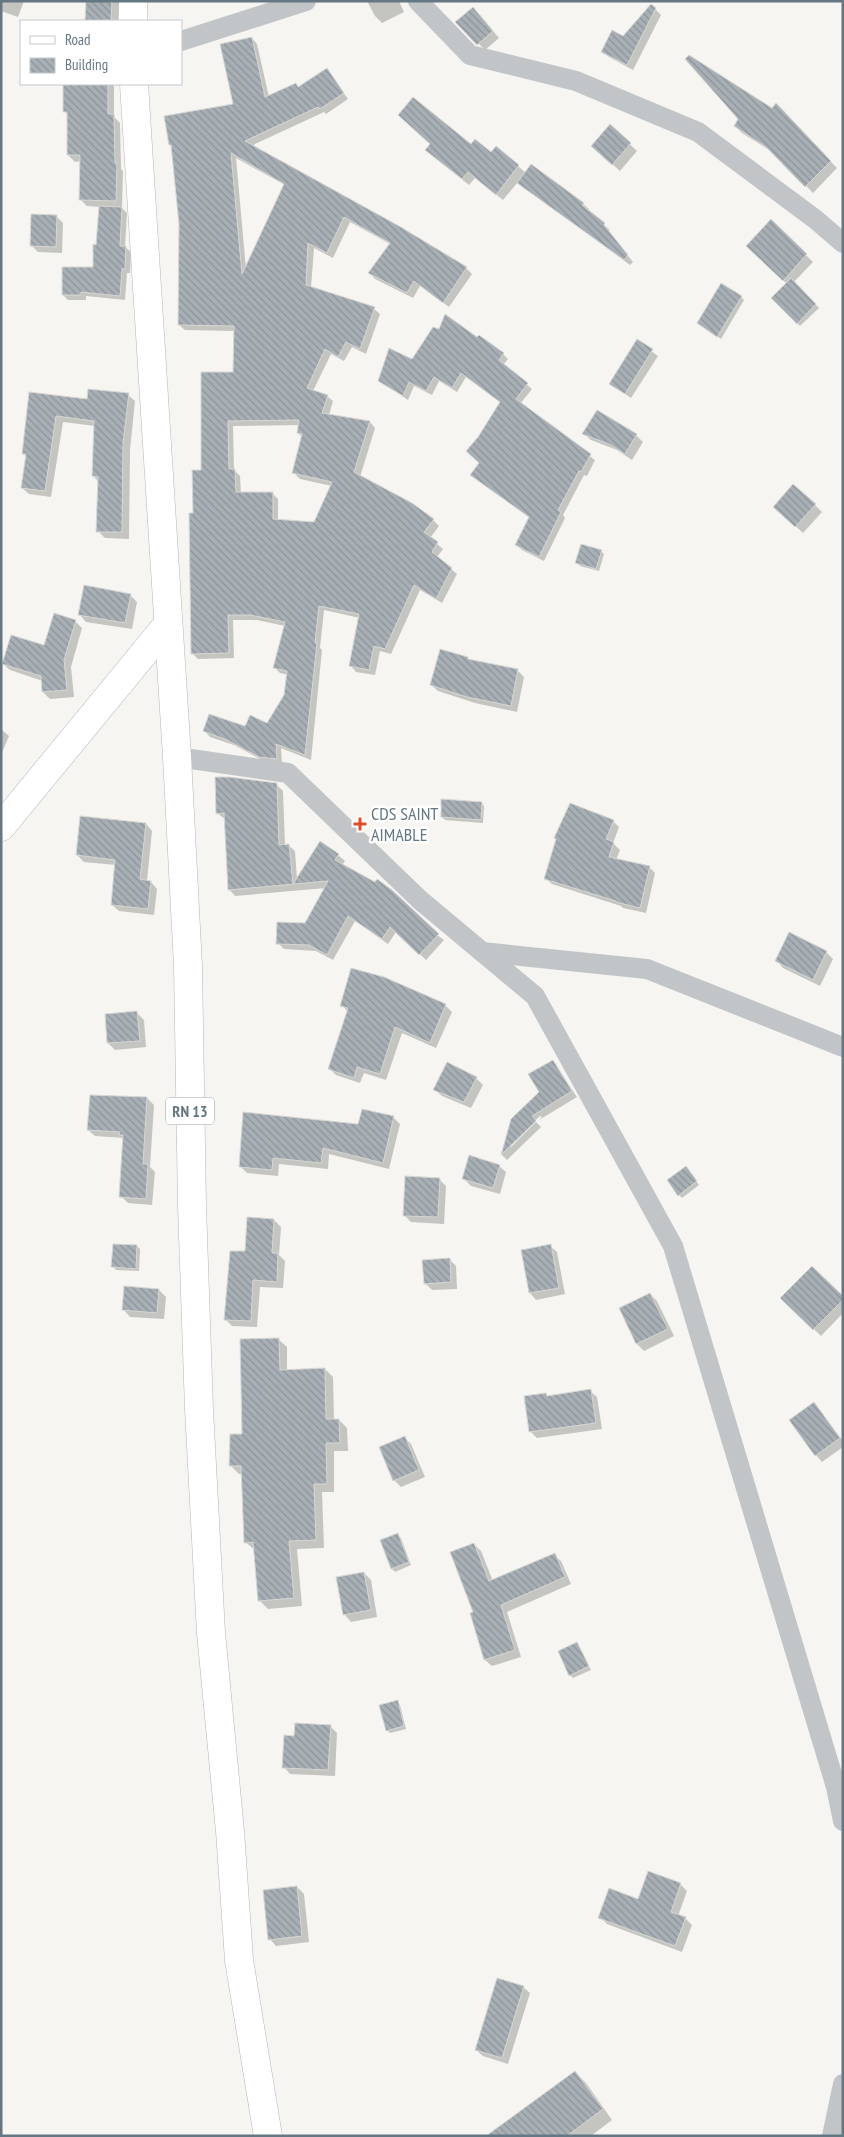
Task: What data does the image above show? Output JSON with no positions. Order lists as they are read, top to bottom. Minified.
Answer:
{"streets":{"main road":["RN 13"]},"places":{"health":["CDS SAINT AIMABLE"]},"legend":["Road","Building"]}
